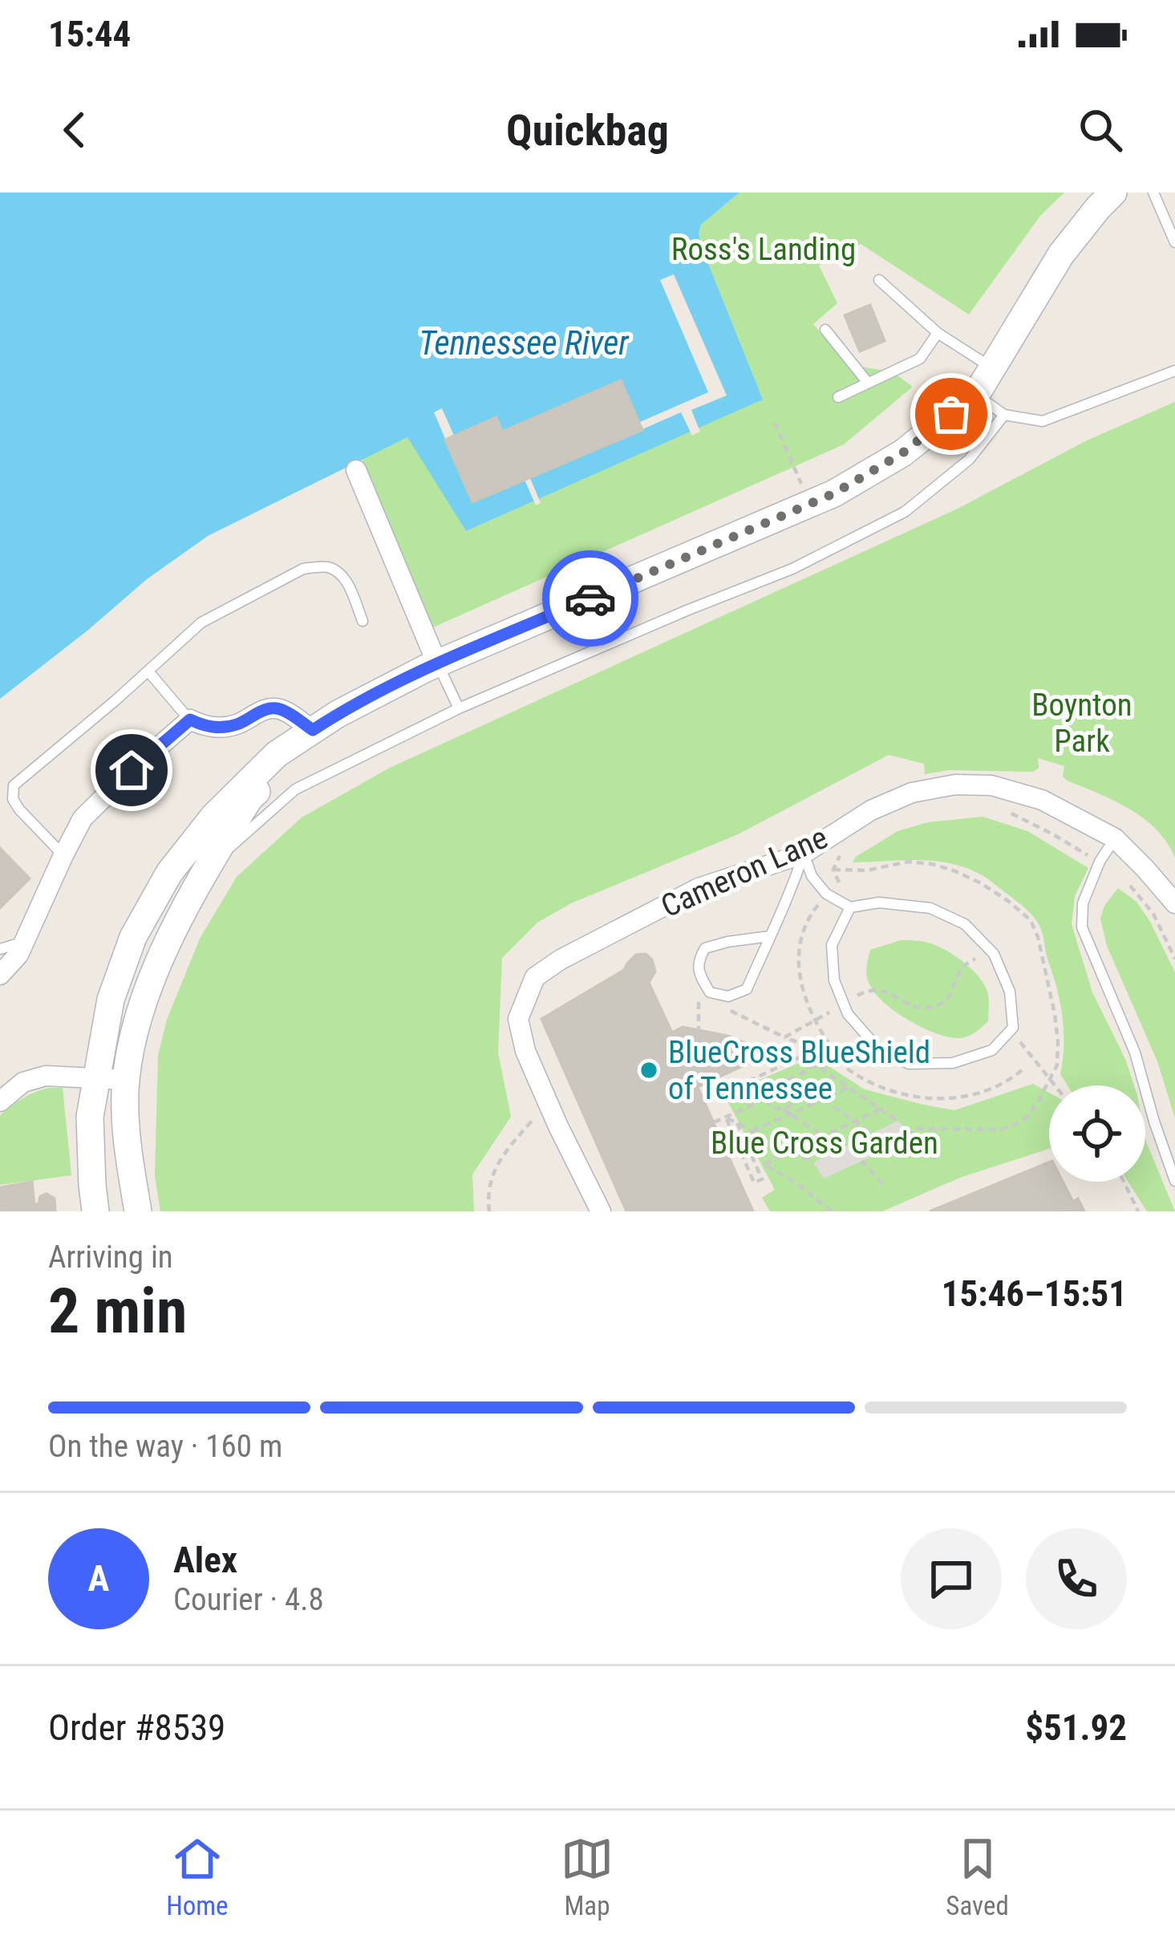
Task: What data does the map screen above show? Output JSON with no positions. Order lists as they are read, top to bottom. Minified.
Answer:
{"streets":{"street":["Cameron Lane"]},"water":["Tennessee River"],"parks":["Ross's Landing","Boynton Park","Blue Cross Garden"],"places":["BlueCross BlueShield of Tennessee"],"page":{"status":"15:44","header":"Quickbag","heading":["2 min","Arriving in","15:46–15:51"],"panel":["Alex","Courier · 4.8","Order #8539","$51.92"],"bar":"On the way · 160 m","round":"A","tabs":["Home","Map","Saved"]}}
